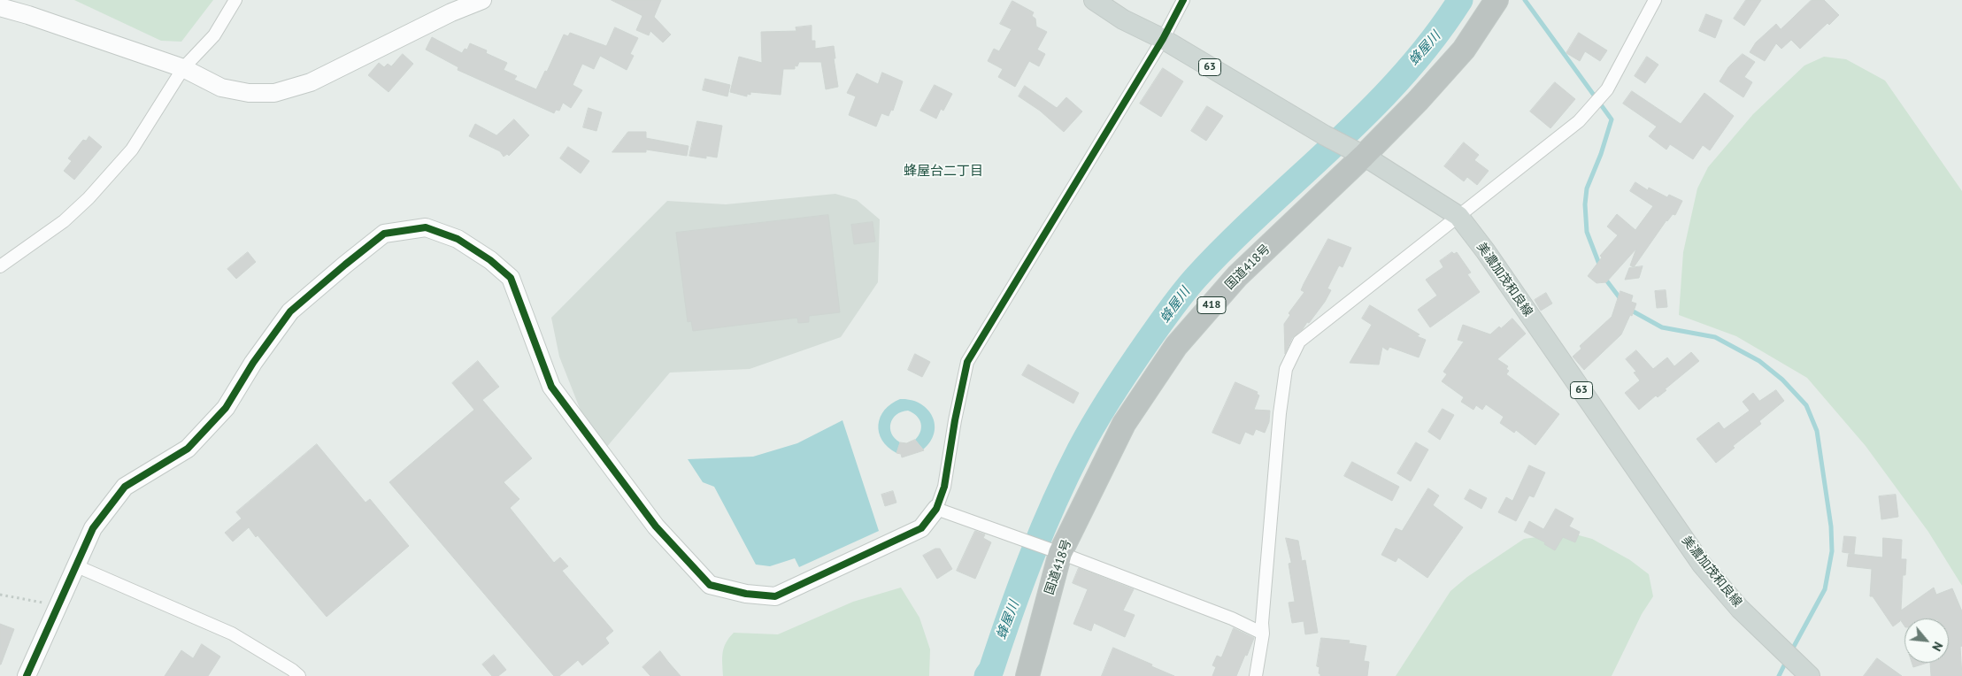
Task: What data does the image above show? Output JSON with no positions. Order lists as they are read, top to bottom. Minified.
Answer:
{"streets":{"highway":["国道418号","418"],"main road":["63","美濃加茂和良線"]},"crossings":[["国道418号","美濃加茂和良線"]],"districts":["蜂屋台二丁目"],"water":["蜂屋川"],"north":"bottom right"}
